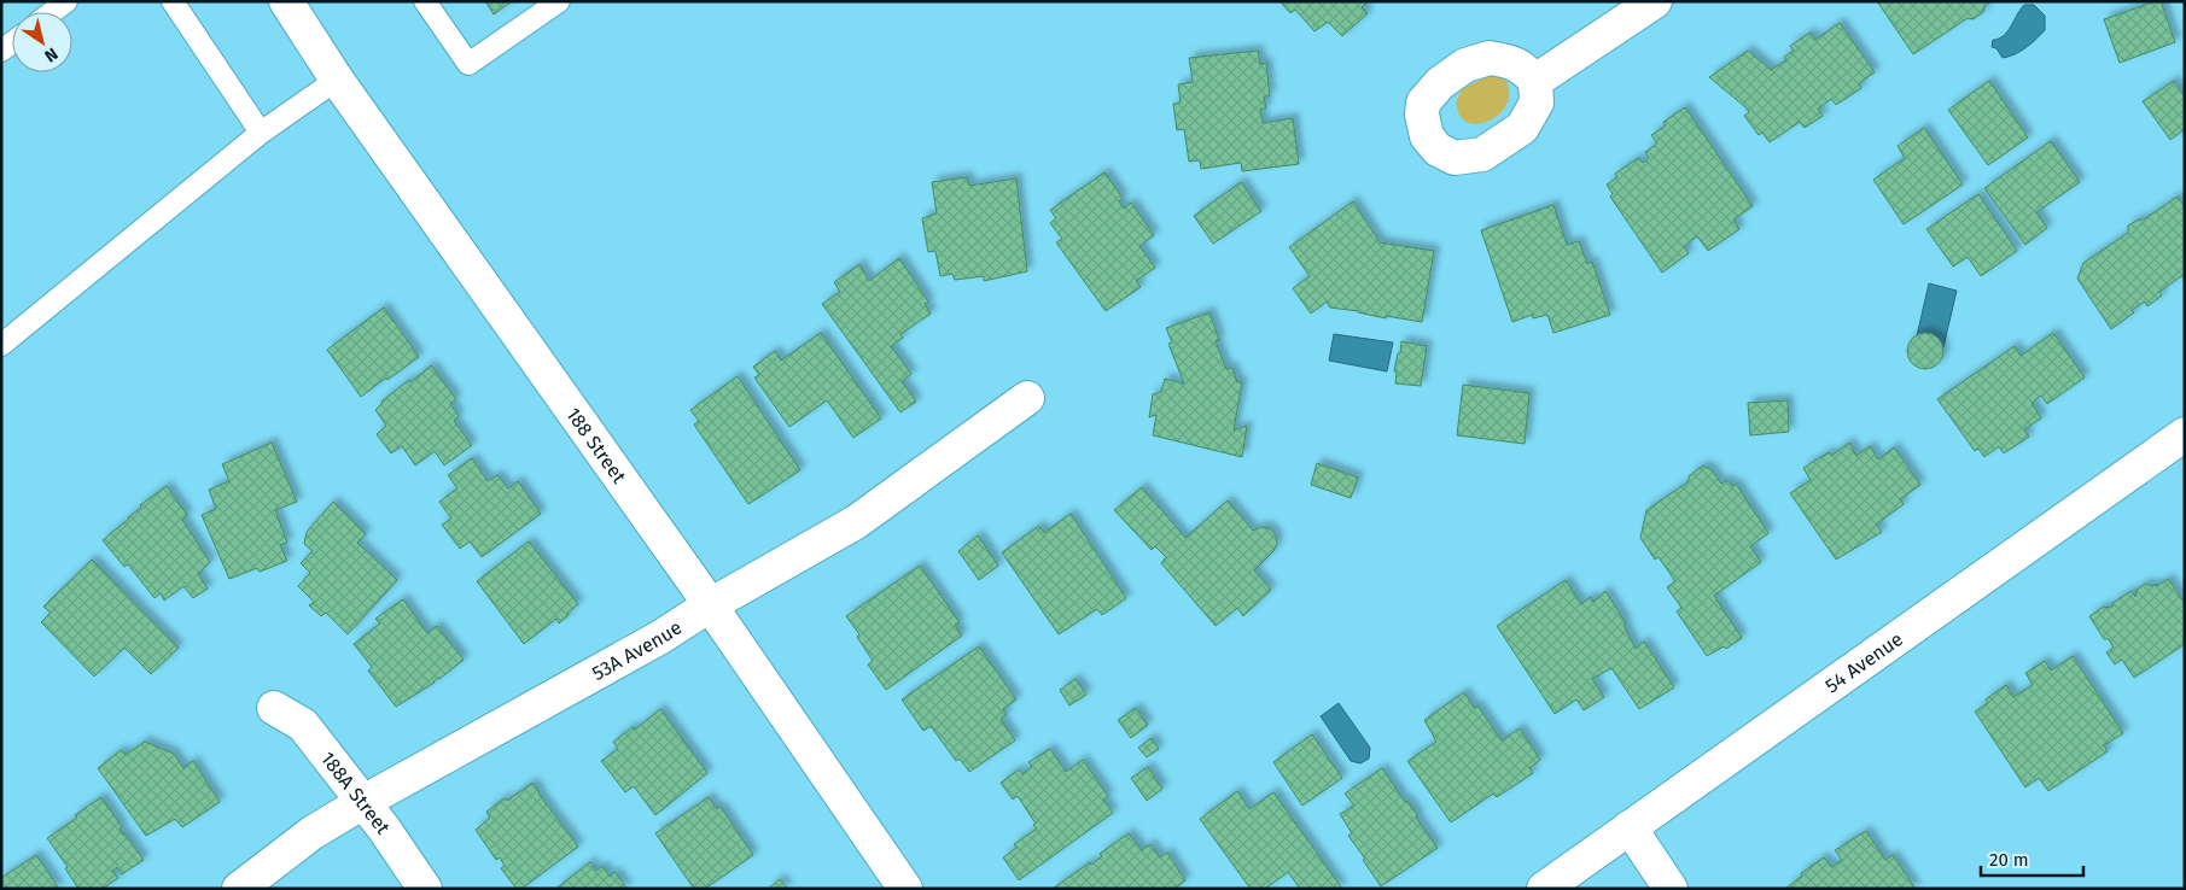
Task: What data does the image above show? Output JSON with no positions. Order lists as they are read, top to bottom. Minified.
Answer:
{"streets":{"street":["188 Street","53A Avenue","54 Avenue","188A Street"]},"crossings":[["188 Street","53A Avenue"],["53A Avenue","188A Street"]],"scale_bar":"20 m","north":"bottom right"}
